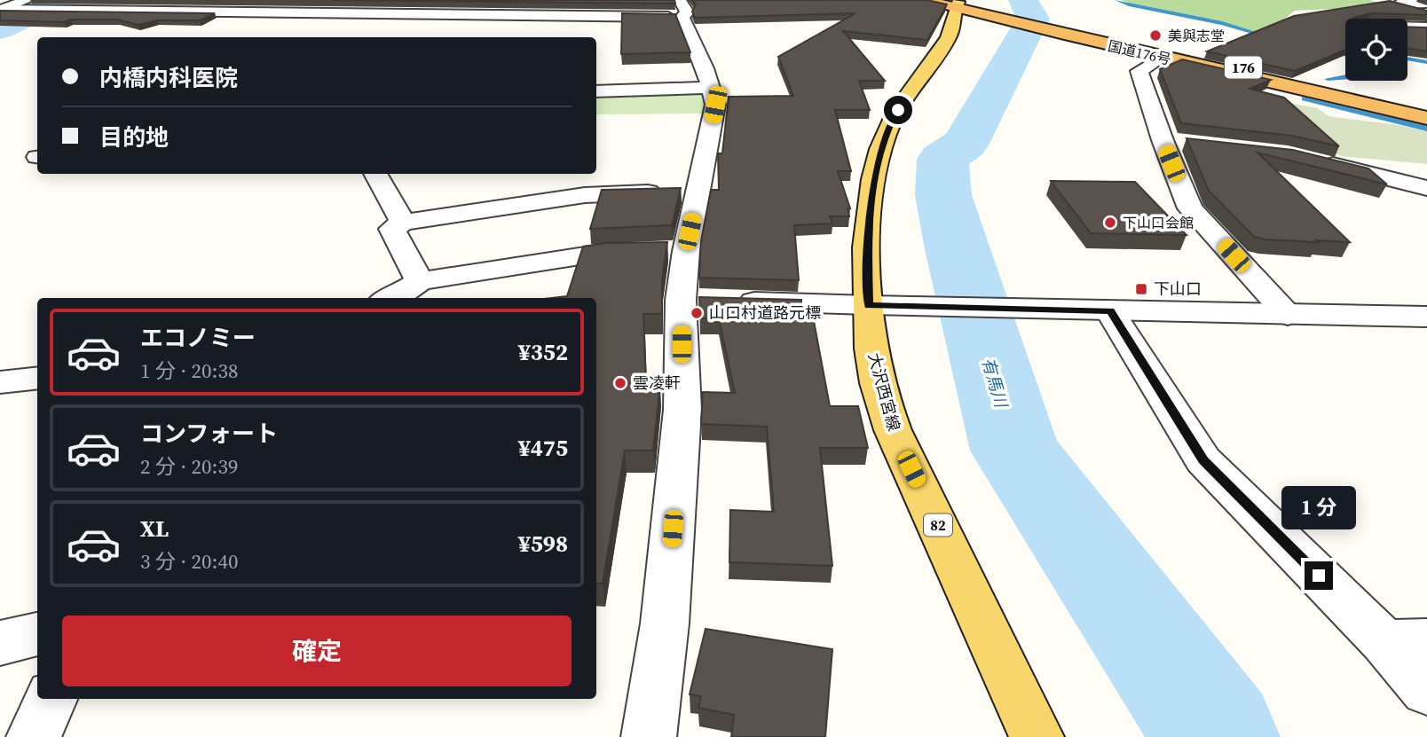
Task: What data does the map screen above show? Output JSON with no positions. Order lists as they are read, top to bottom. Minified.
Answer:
{"streets":{"highway":["国道176号","176"],"main road":["大沢西宮線","82"]},"crossings":[["国道176号","大沢西宮線"]],"water":["有馬川"],"places":{"other":["美與志堂","下山口会館","山口村道路元標","雲凌軒"],"transit":["下山口"]},"page":{"banner":["内橋内科医院","目的地"],"list":[{"name":"エコノミー","note":"1 分 · 20:38","value":"¥352"},{"name":"コンフォート","note":"2 分 · 20:39","value":"¥475"},{"name":"XL","note":"3 分 · 20:40","value":"¥598"}],"bubble":"1 分","buttons":"確定"}}
